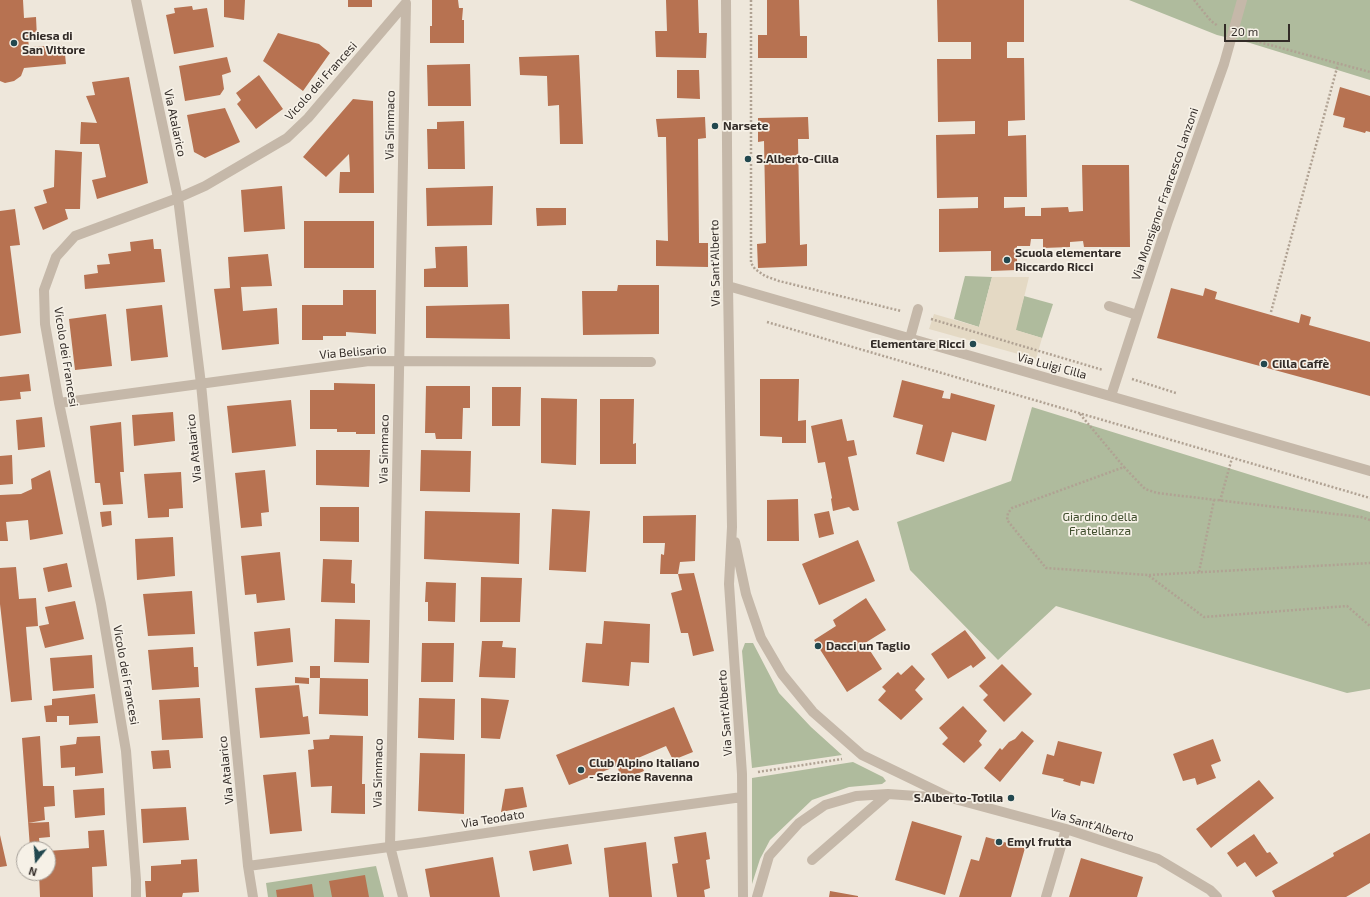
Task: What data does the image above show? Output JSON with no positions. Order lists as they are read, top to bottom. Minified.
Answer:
{"streets":{"street":["Vicolo dei Francesi","Via Atalarico","Via Simmaco","Via Monsignor Francesco Lanzoni","Via Sant'Alberto","Via Belisario","Via Luigi Cilla","Via Teodato"]},"crossings":[["Vicolo dei Francesi","Via Atalarico"],["Vicolo dei Francesi","Via Simmaco"],["Vicolo dei Francesi","Via Belisario"],["Via Atalarico","Via Belisario"],["Via Atalarico","Via Teodato"],["Via Simmaco","Via Belisario"],["Via Simmaco","Via Teodato"],["Via Monsignor Francesco Lanzoni","Via Luigi Cilla"],["Via Sant'Alberto","Via Luigi Cilla"],["Via Sant'Alberto","Via Teodato"]],"parks":["Giardino della Fratellanza"],"places":["Chiesa di San Vittore","Narsete","S.Alberto-Cilla","Scuola elementare Riccardo Ricci","Elementare Ricci","Cilla Caffè","Dacci un Taglio","Club Alpino Italiano - Sezione Ravenna","S.Alberto-Totila","Emyl frutta"],"scale_bar":"20 m","north":"bottom"}
